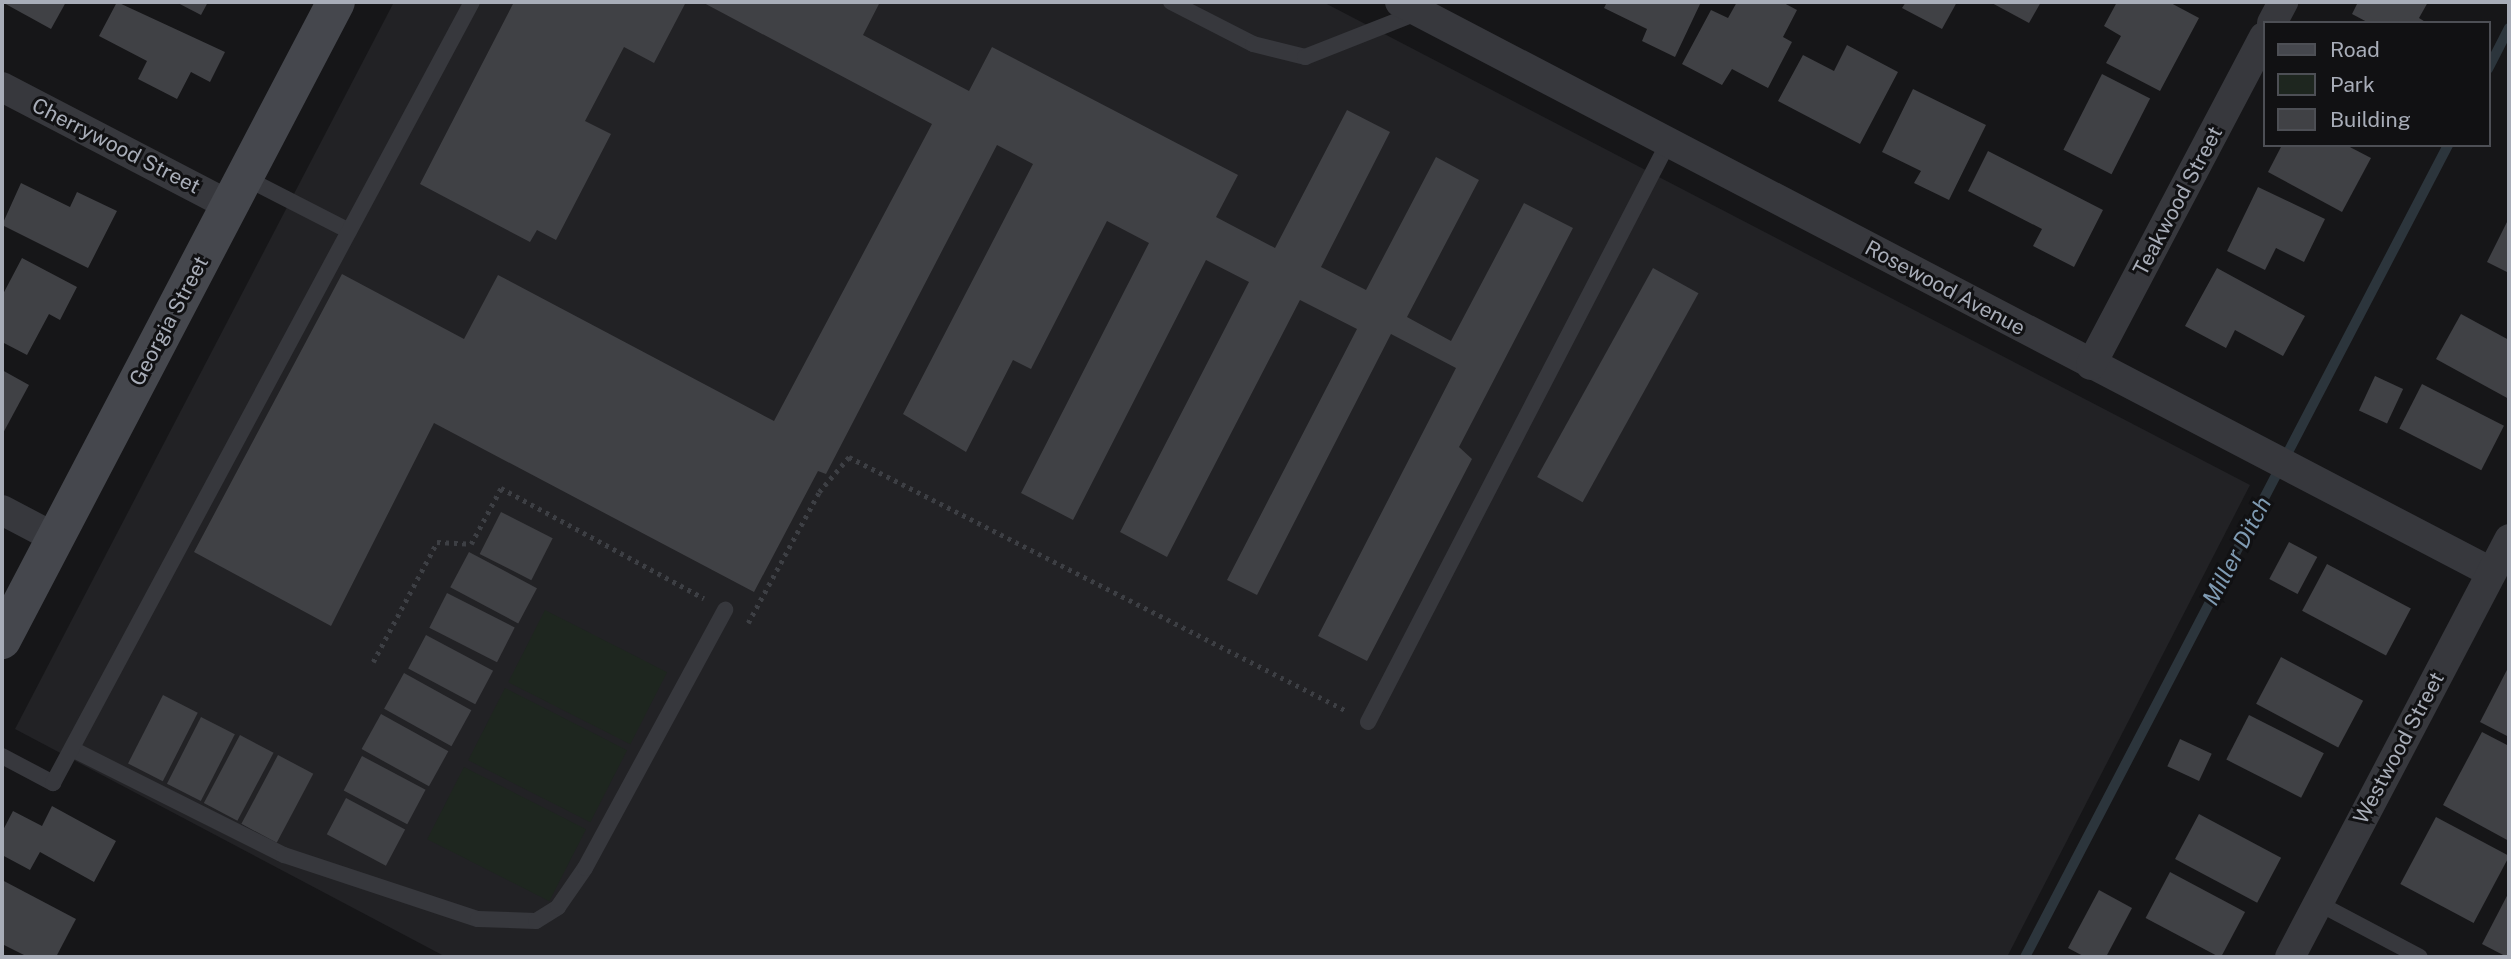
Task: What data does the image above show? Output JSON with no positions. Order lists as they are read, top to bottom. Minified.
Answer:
{"streets":{"main road":["Georgia Street"],"street":["Cherrywood Street","Teakwood Street","Rosewood Avenue","Westwood Street"]},"crossings":[["Cherrywood Street","Georgia Street"],["Teakwood Street","Rosewood Avenue"],["Rosewood Avenue","Westwood Street"]],"water":["Miller Ditch"],"legend":["Road","Park","Building"]}
